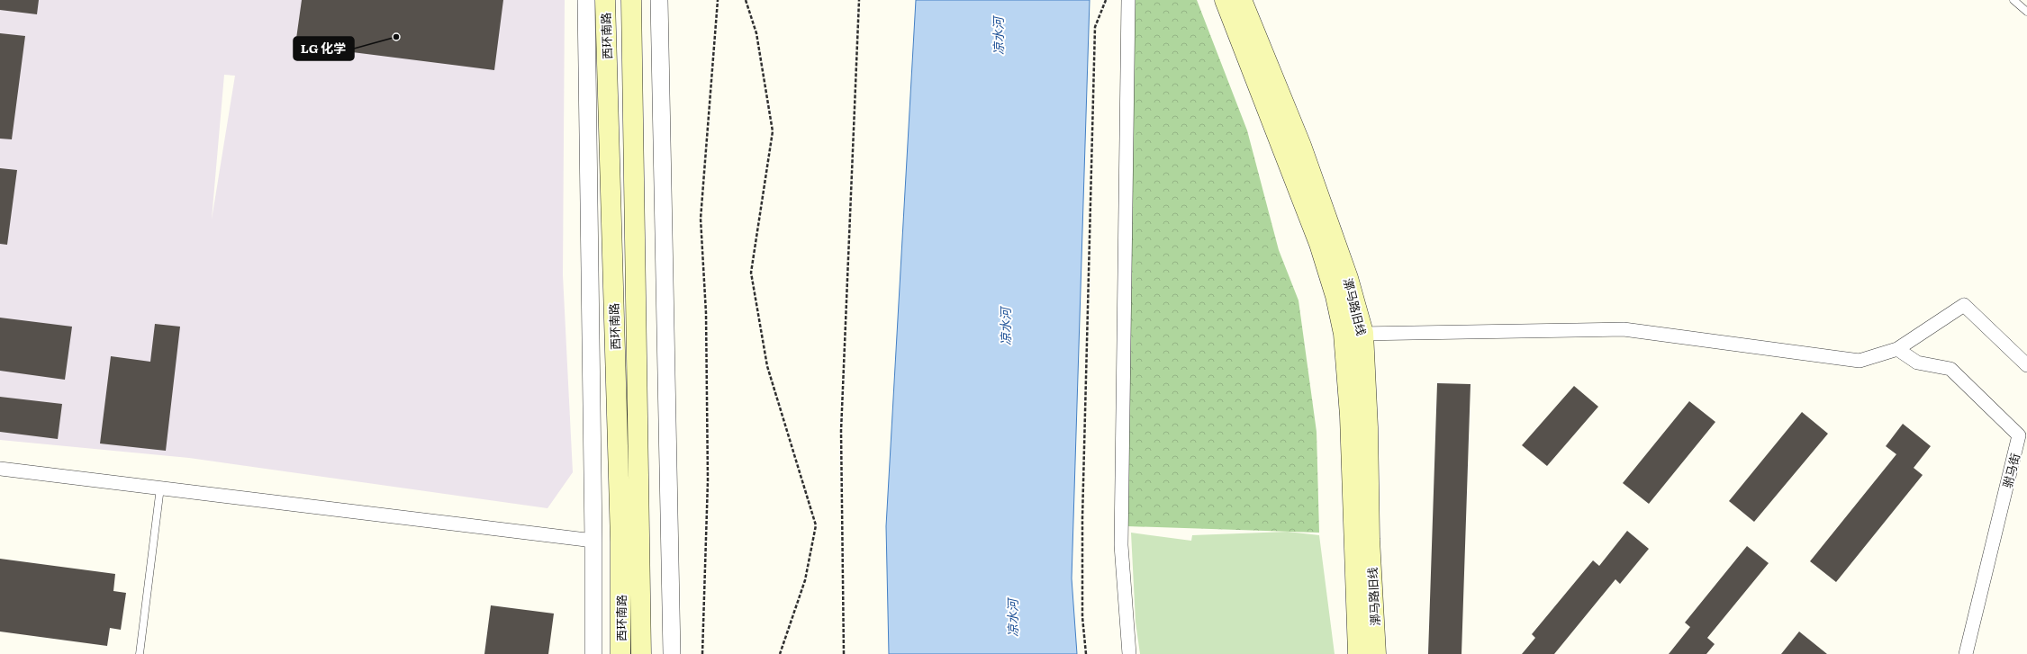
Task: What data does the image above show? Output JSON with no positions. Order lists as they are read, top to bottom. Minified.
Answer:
{"streets":{"main road":["西环南路","漷马路旧线"],"street":["驸马街"]},"water":["凉水河"],"places":["LG 化学"]}
